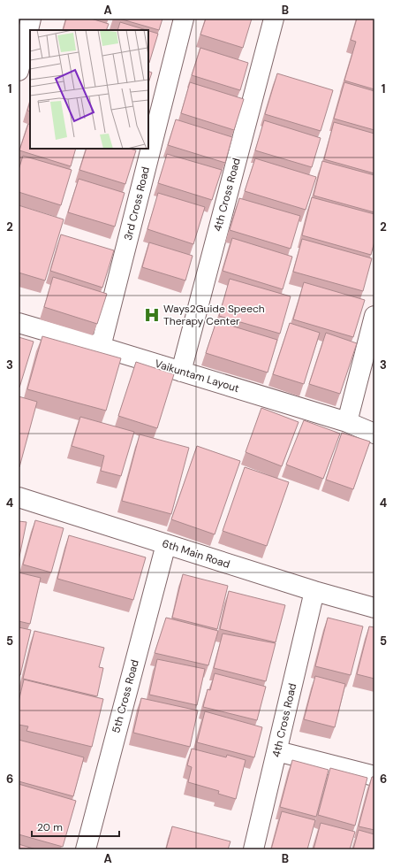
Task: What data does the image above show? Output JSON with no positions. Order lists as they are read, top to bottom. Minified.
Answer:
{"streets":{"street":["4th Cross Road","3rd Cross Road","Vaikuntam Layout","6th Main Road","5th Cross Road"]},"crossings":[["4th Cross Road","Vaikuntam Layout"],["4th Cross Road","6th Main Road"],["3rd Cross Road","Vaikuntam Layout"],["6th Main Road","5th Cross Road"]],"places":{"hospital":["Ways2Guide Speech Therapy Center"]},"scale_bar":"20 m","grid":{"columns":["A","B"],"rows":["1","2","3","4","5","6"]}}
